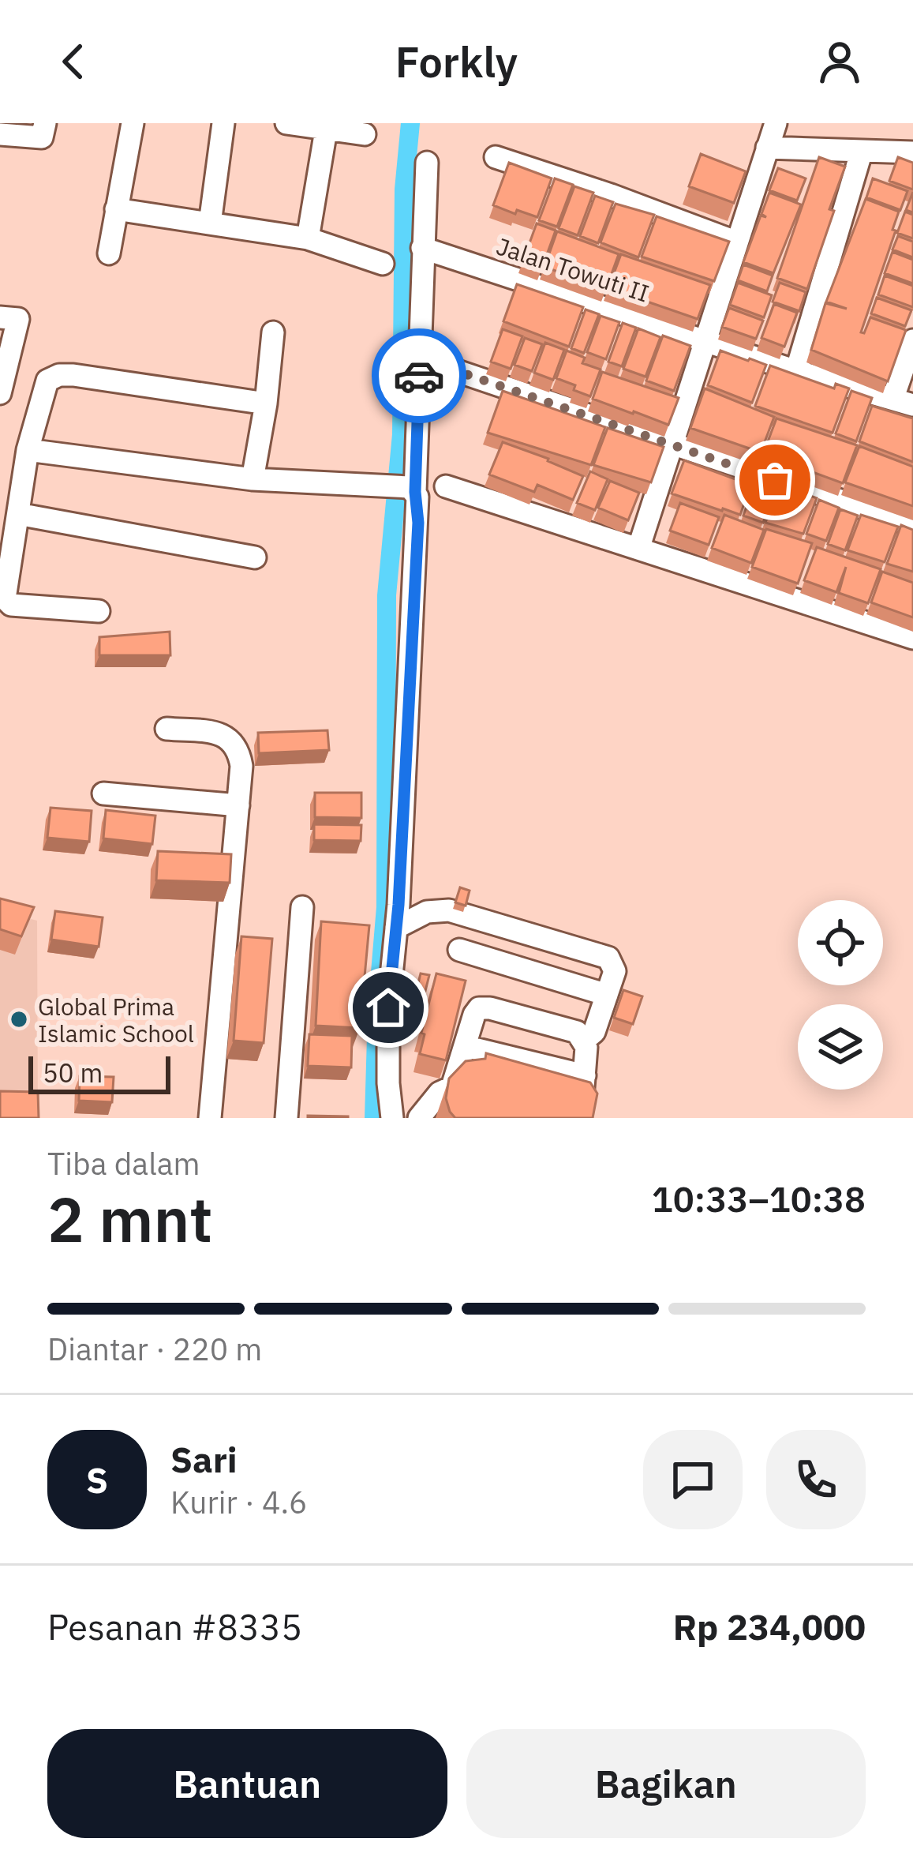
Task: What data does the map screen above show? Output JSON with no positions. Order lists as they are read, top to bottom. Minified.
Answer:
{"streets":{"street":["Jalan Towuti II"]},"places":["Global Prima Islamic School"],"scale_bar":"50 m","page":{"header":"Forkly","scale":"50 m","heading":["2 mnt","Tiba dalam","10:33–10:38"],"panel":["Sari","Kurir · 4.6","Pesanan #8335","Rp 234,000"],"bar":"Diantar · 220 m","round":"S","buttons":["Bantuan","Bagikan"]}}
